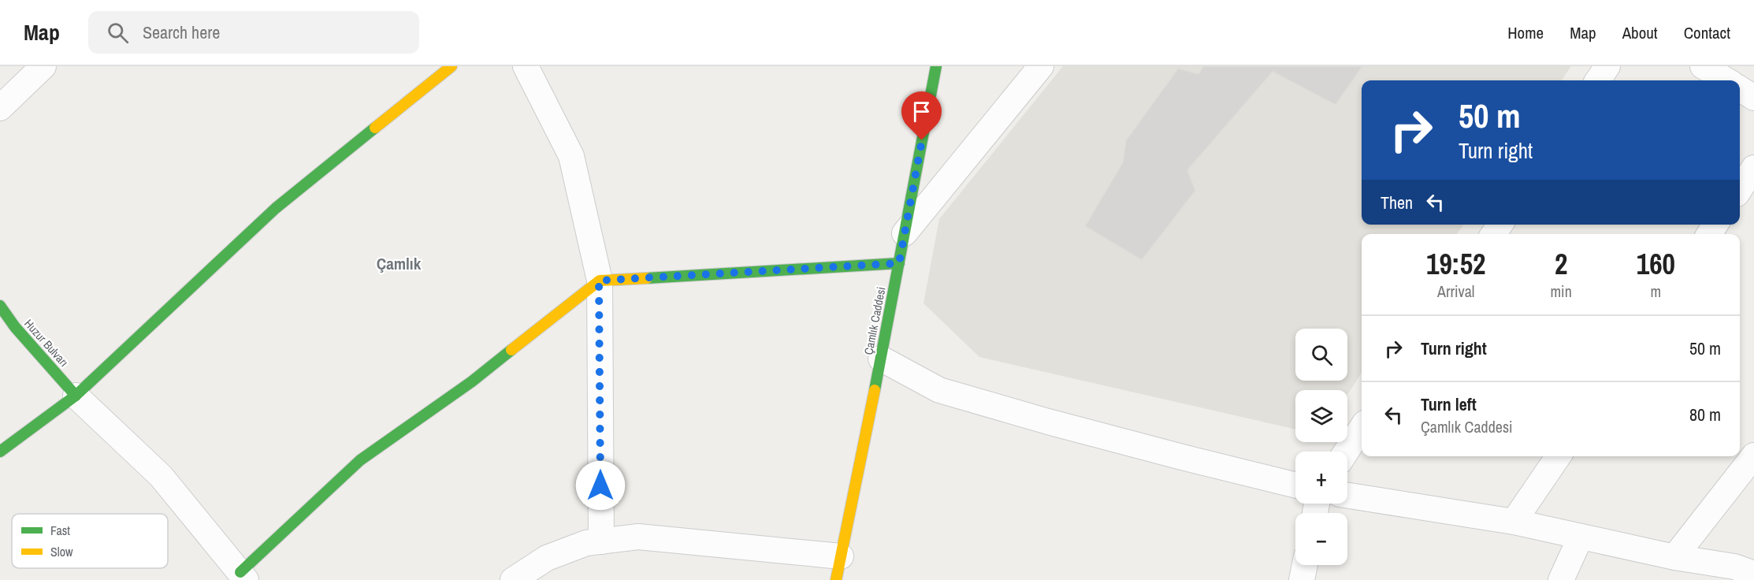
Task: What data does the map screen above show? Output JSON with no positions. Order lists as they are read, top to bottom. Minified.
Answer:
{"streets":{"street":["Çamlık Caddesi","Huzur Bulvarı"]},"districts":["Çamlık"],"legend":["Fast","Slow"],"page":{"header":"Map","search":"Search here","nav":["Home","Map","About","Contact"],"turn":["50 m","Turn right"],"then":"Then","eta":["19:52","Arrival","2","min","160","m"],"list":[{"name":"Turn right","value":"50 m"},{"name":"Turn left","note":"Çamlık Caddesi","value":"80 m"}],"map_buttons":["+","−"]}}
